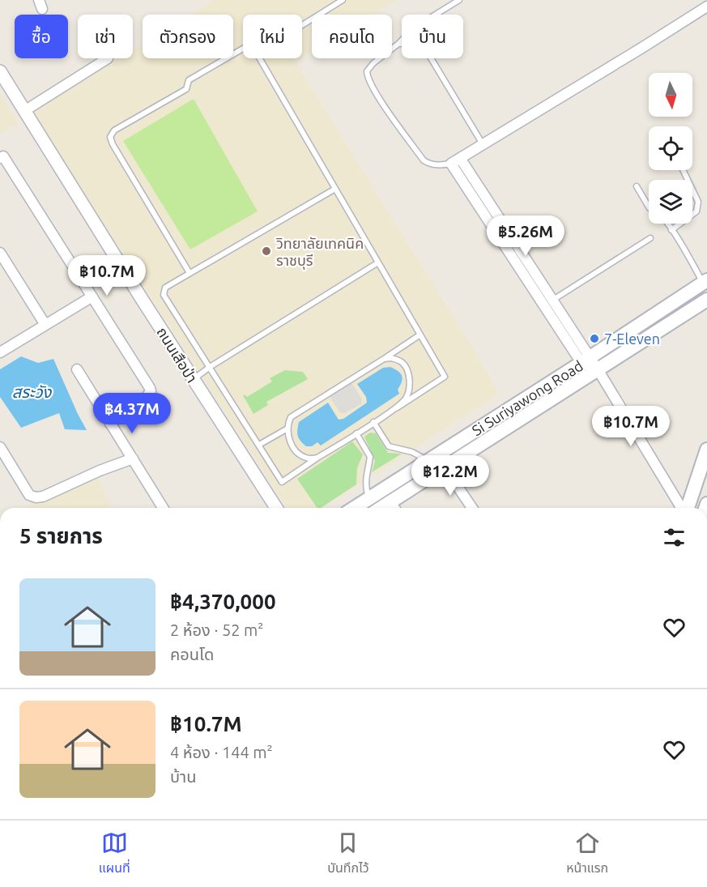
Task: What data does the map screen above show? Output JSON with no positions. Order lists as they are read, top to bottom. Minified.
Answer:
{"streets":{"main road":["Si Suriyawong Road"],"street":["ถนนเสือป่า"]},"water":["สระวัง"],"places":["วิทยาลัยเทคนิค ราชบุรี","7-Eleven"],"north":"bottom","page":{"chip":["ซื้อ","เช่า","ตัวกรอง","ใหม่","คอนโด","บ้าน"],"price":["฿5.26M","฿10.7M","฿4.37M","฿10.7M","฿12.2M"],"heading":"5 รายการ","list":[{"name":"฿4,370,000","note":"2 ห้อง · 52 m² · คอนโด"},{"name":"฿10.7M","note":"4 ห้อง · 144 m² · บ้าน"}],"tabs":["แผนที่","บันทึกไว้","หน้าแรก"]}}
